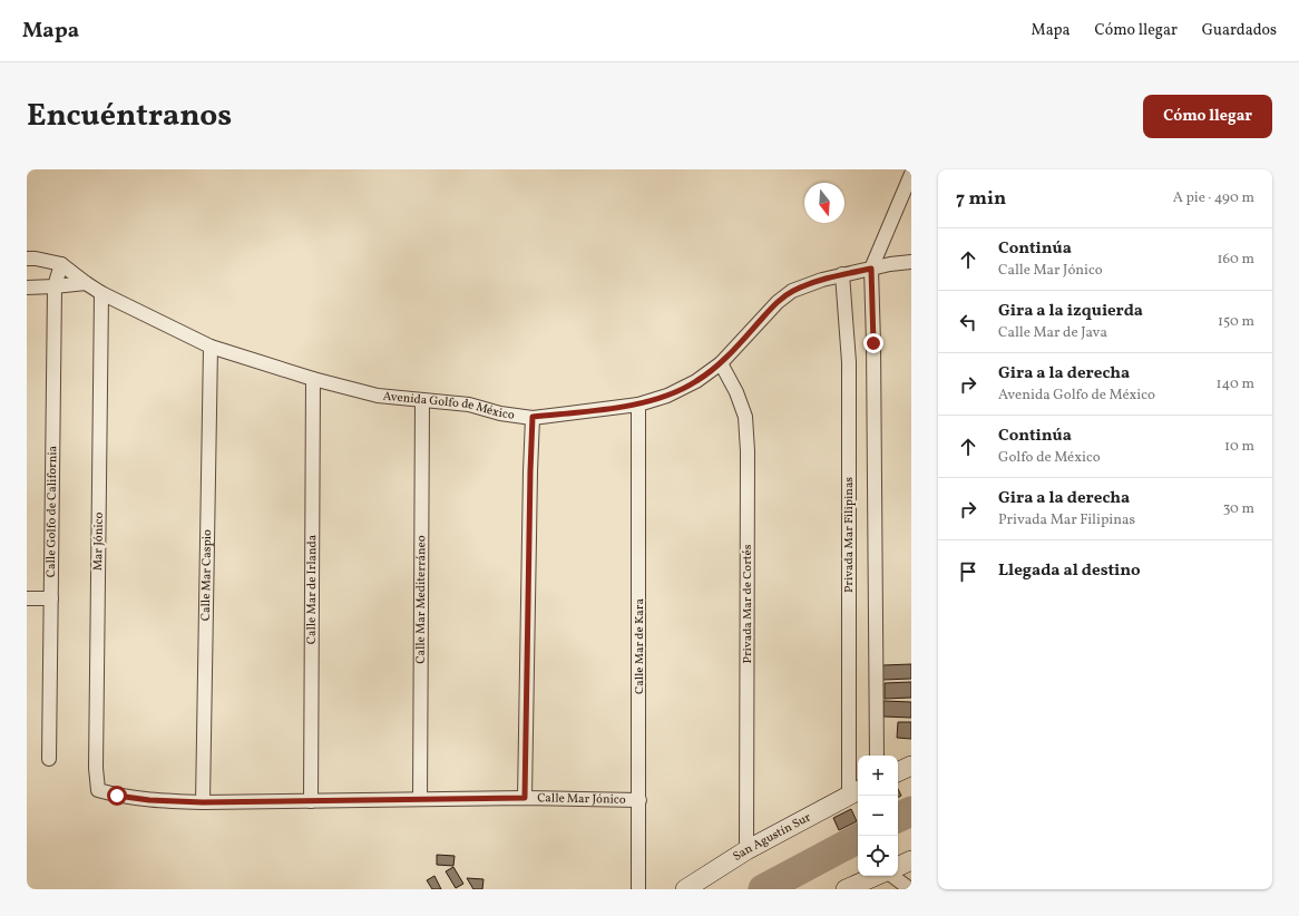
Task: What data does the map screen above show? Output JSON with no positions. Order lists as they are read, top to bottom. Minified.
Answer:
{"streets":{"main road":["San Agustín Sur"],"street":["Avenida Golfo de México","Calle Golfo de California","Privada Mar Filipinas","Mar Jónico","Calle Mar Caspio","Calle Mar de Irlanda","Calle Mar Mediterráneo","Privada Mar de Cortés","Calle Mar de Kara","Calle Mar Jónico"]},"crossings":[["Avenida Golfo de México","Calle Golfo de California"],["Avenida Golfo de México","Privada Mar Filipinas"],["Avenida Golfo de México","Mar Jónico"],["Avenida Golfo de México","Calle Mar Caspio"],["Avenida Golfo de México","Calle Mar de Irlanda"],["Avenida Golfo de México","Calle Mar Mediterráneo"],["Avenida Golfo de México","Privada Mar de Cortés"],["Avenida Golfo de México","Calle Mar de Kara"],["Privada Mar Filipinas","San Agustín Sur"],["Mar Jónico","Calle Mar Jónico"],["Calle Mar Caspio","Calle Mar Jónico"],["Calle Mar de Irlanda","Calle Mar Jónico"],["Calle Mar Mediterráneo","Calle Mar Jónico"],["Privada Mar de Cortés","San Agustín Sur"],["Calle Mar de Kara","Calle Mar Jónico"]],"north":"bottom","page":{"header":"Mapa","nav":["Mapa","Cómo llegar","Guardados"],"title":"Encuéntranos","buttons":"Cómo llegar","heading":["7 min","A pie · 490 m"],"list":[["Continúa","Calle Mar Jónico","160 m"],["Gira a la izquierda","Calle Mar de Java","150 m"],["Gira a la derecha","Avenida Golfo de México","140 m"],["Continúa","Golfo de México","10 m"],["Gira a la derecha","Privada Mar Filipinas","30 m"],"Llegada al destino"],"map_buttons":["+","−"]}}
